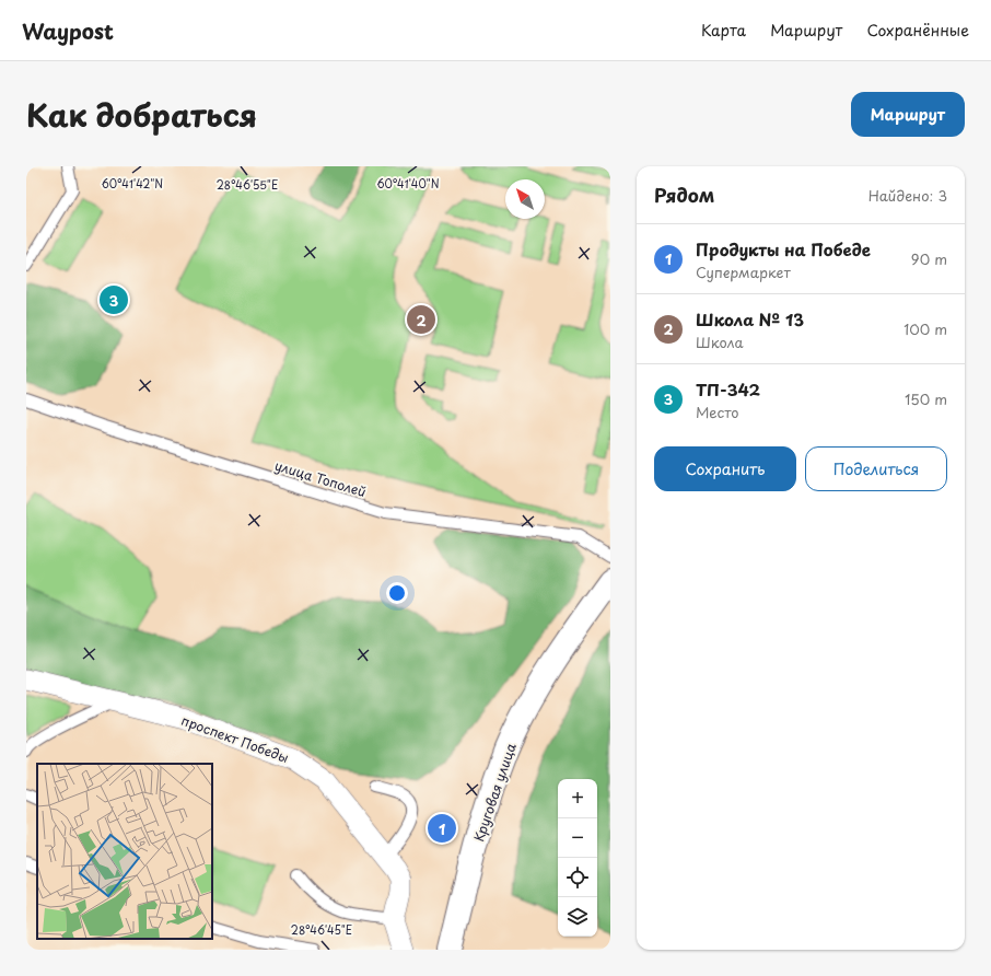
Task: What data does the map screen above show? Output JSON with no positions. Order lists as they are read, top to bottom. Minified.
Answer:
{"streets":{"street":["проспект Победы","Круговая улица"],"lane":["улица Тополей"]},"north":"top left","page":{"header":"Waypost","nav":["Карта","Маршрут","Сохранённые"],"title":"Как добраться","buttons":["Маршрут",["Сохранить","Поделиться"]],"heading":["Рядом","Найдено: 3"],"list":[{"mark":"1","name":"Продукты на Победе","note":"Супермаркет","value":"90 m"},{"mark":"2","name":"Школа № 13","note":"Школа","value":"100 m"},{"mark":"3","name":"ТП-342","note":"Место","value":"150 m"}],"pins":["3","2","1"],"map_buttons":["+","−"]},"coordinates":["60°41'42\"N","60°41'40\"N","28°46'55\"E","28°46'45\"E"]}
